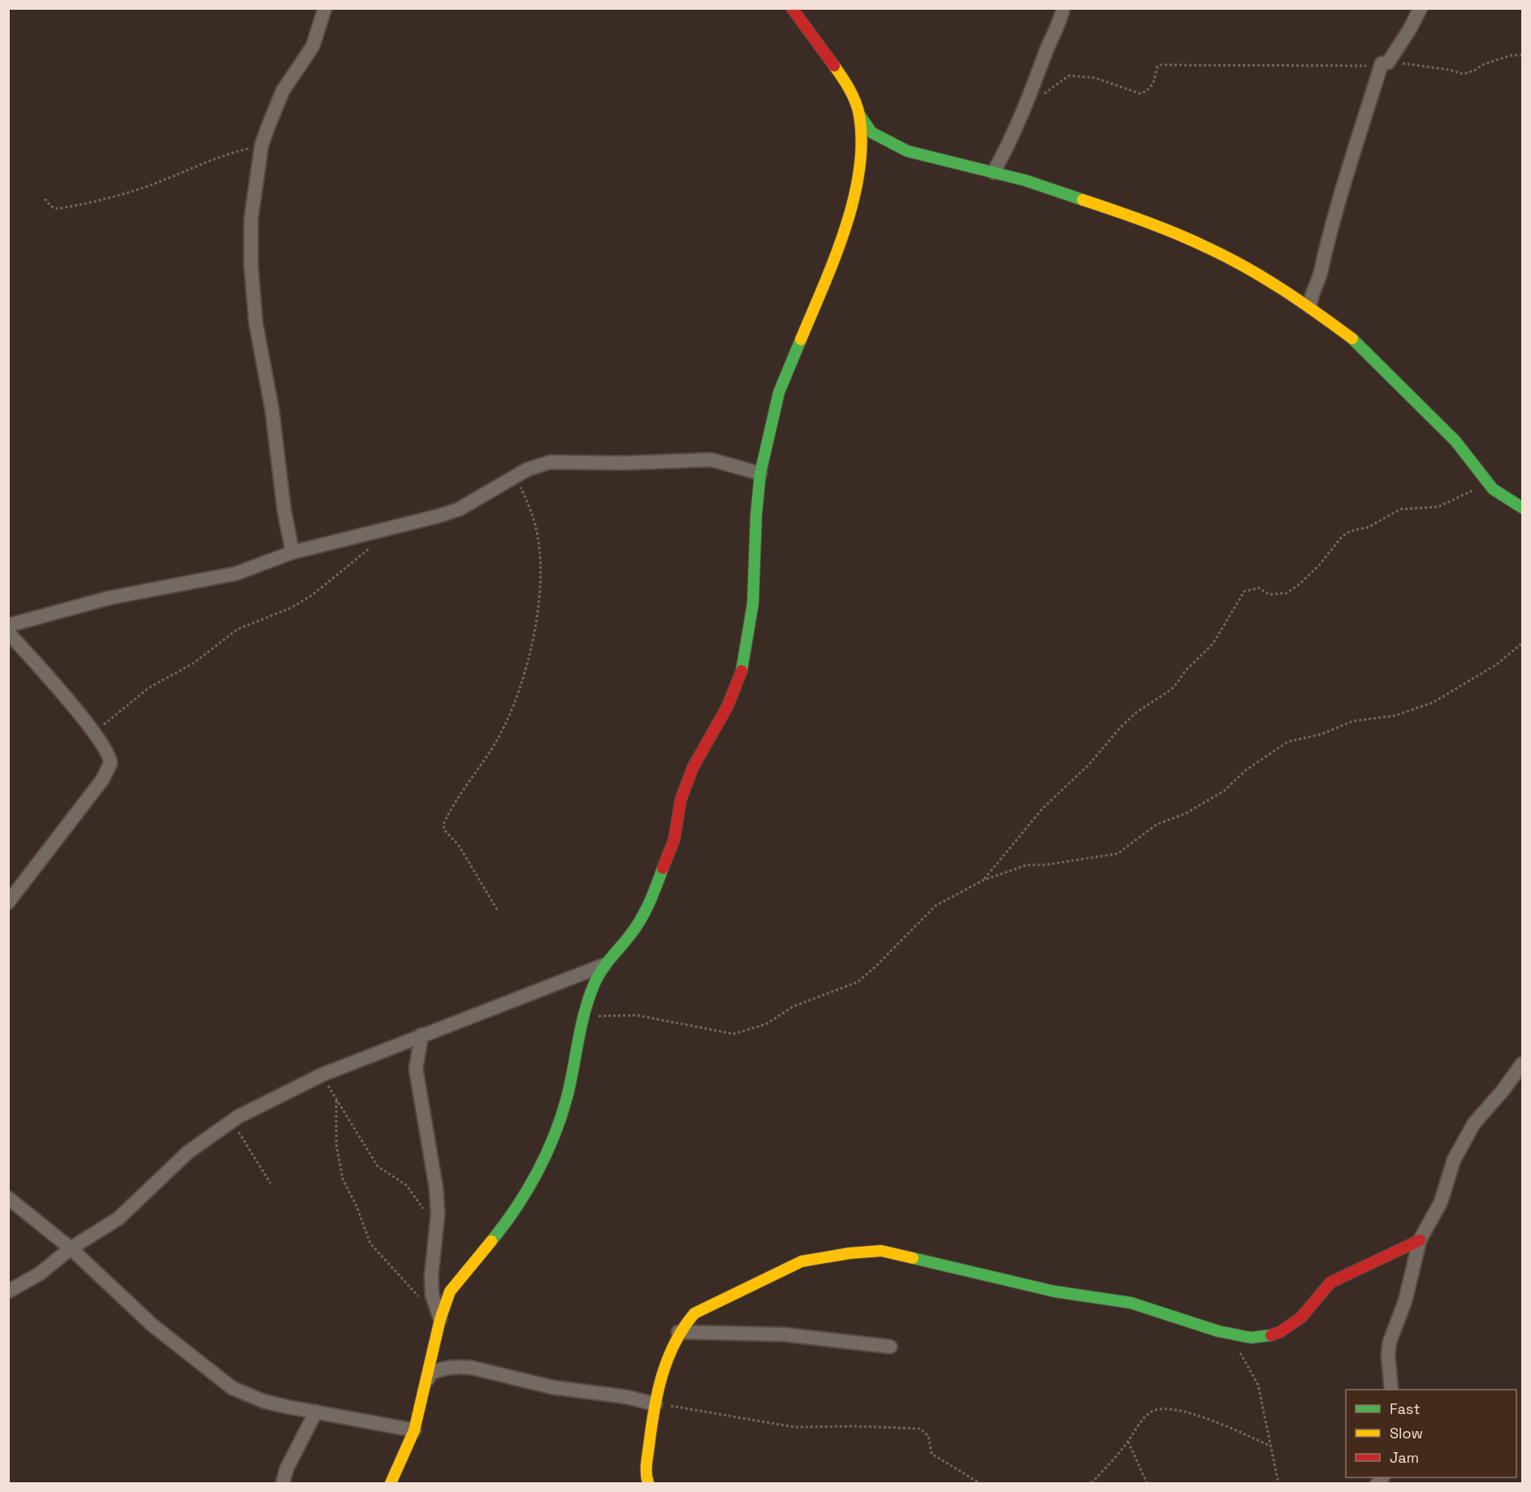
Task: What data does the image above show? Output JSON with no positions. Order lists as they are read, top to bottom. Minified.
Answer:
{"legend":["Fast","Slow","Jam"]}
